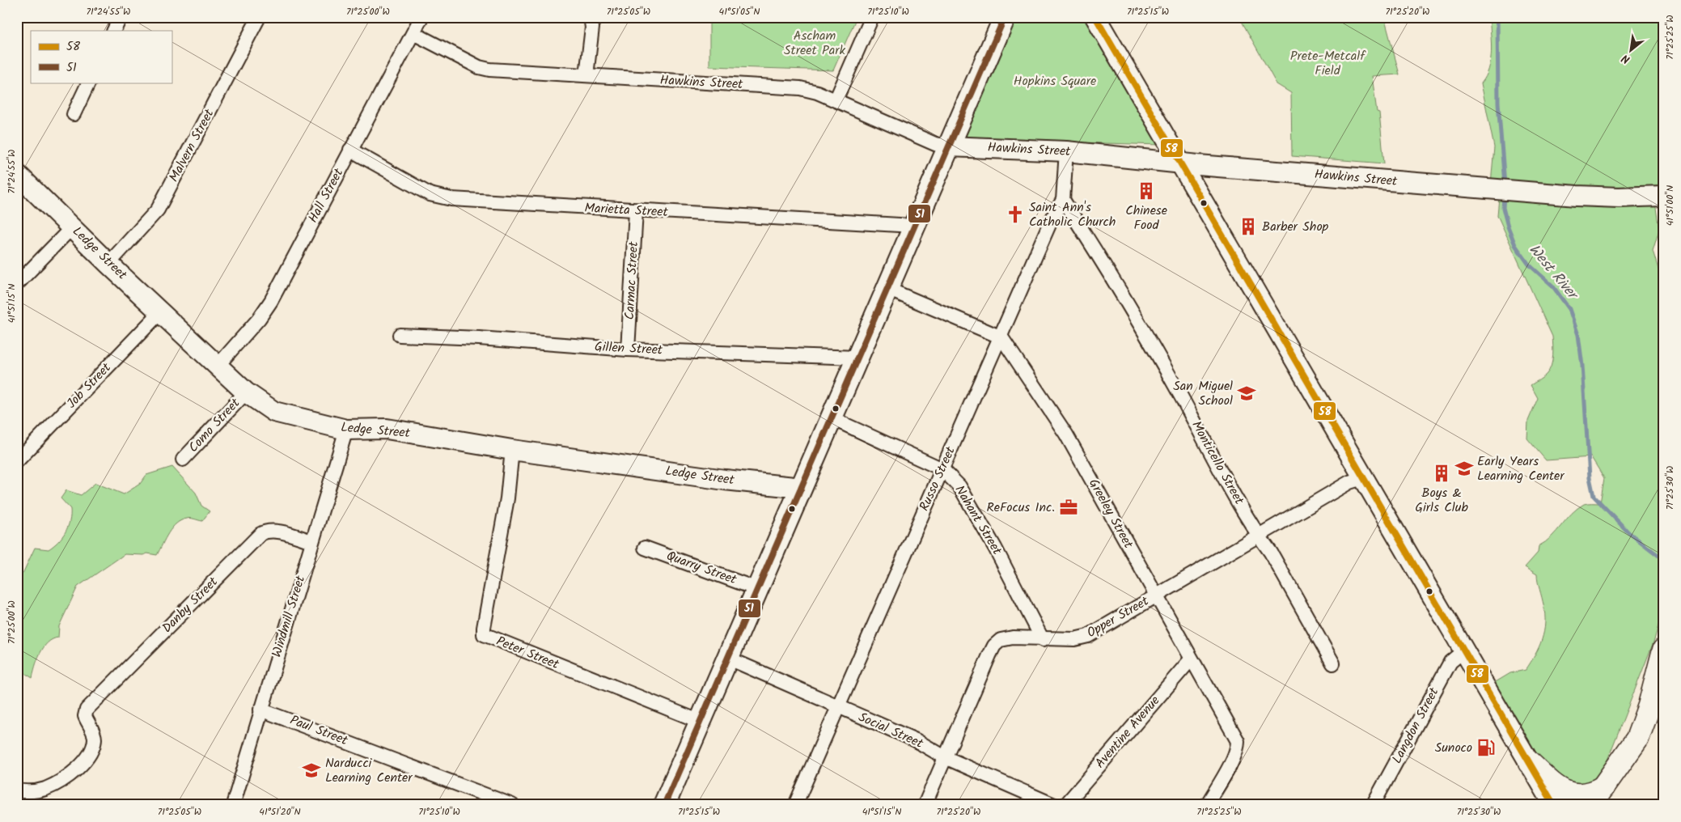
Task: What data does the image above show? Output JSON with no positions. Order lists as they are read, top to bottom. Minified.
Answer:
{"streets":{"street":["Hawkins Street","Malvern Street","Hall Street","Marietta Street","Ledge Street","Carmac Street","Gillen Street","Job Street","Como Street","Monticello Street","Russo Street","Greeley Street","Nahant Street","Quarry Street","Danby Street","Windmill Street","Opper Street","Peter Street","Langdon Street","Paul Street","Social Street","Aventine Avenue"]},"crossings":[["Hawkins Street","Hall Street"],["Hawkins Street","Russo Street"],["Malvern Street","Ledge Street"],["Hall Street","Marietta Street"],["Hall Street","Ledge Street"],["Marietta Street","Carmac Street"],["Ledge Street","Job Street"],["Ledge Street","Como Street"],["Ledge Street","Windmill Street"],["Ledge Street","Peter Street"],["Carmac Street","Gillen Street"],["Monticello Street","Russo Street"],["Monticello Street","Opper Street"],["Russo Street","Greeley Street"],["Russo Street","Nahant Street"],["Russo Street","Social Street"],["Greeley Street","Opper Street"],["Greeley Street","Aventine Avenue"],["Nahant Street","Opper Street"],["Danby Street","Windmill Street"],["Windmill Street","Paul Street"],["Opper Street","Social Street"]],"water":["West River"],"parks":["Ascham Street Park","Prete-Metcalf Field","Hopkins Square"],"places":{"building":["Chinese Food","Barber Shop","Boys & Girls Club"],"church":["Saint Ann's Catholic Church"],"school or university":["San Miguel School","Early Years Learning Center","Narducci Learning Center"],"office":["ReFocus Inc."],"fuel station":["Sunoco"]},"lines":["transit line 58","transit line 51"],"legend":["58","51"],"north":"bottom left","coordinates":["71°24'55\"W","71°25'00\"W","71°25'05\"W","41°51'05\"N","71°25'10\"W","71°25'15\"W","71°25'20\"W","71°25'25\"W","41°51'00\"N","41°51'15\"N","71°25'30\"W","41°51'20\"N"]}
